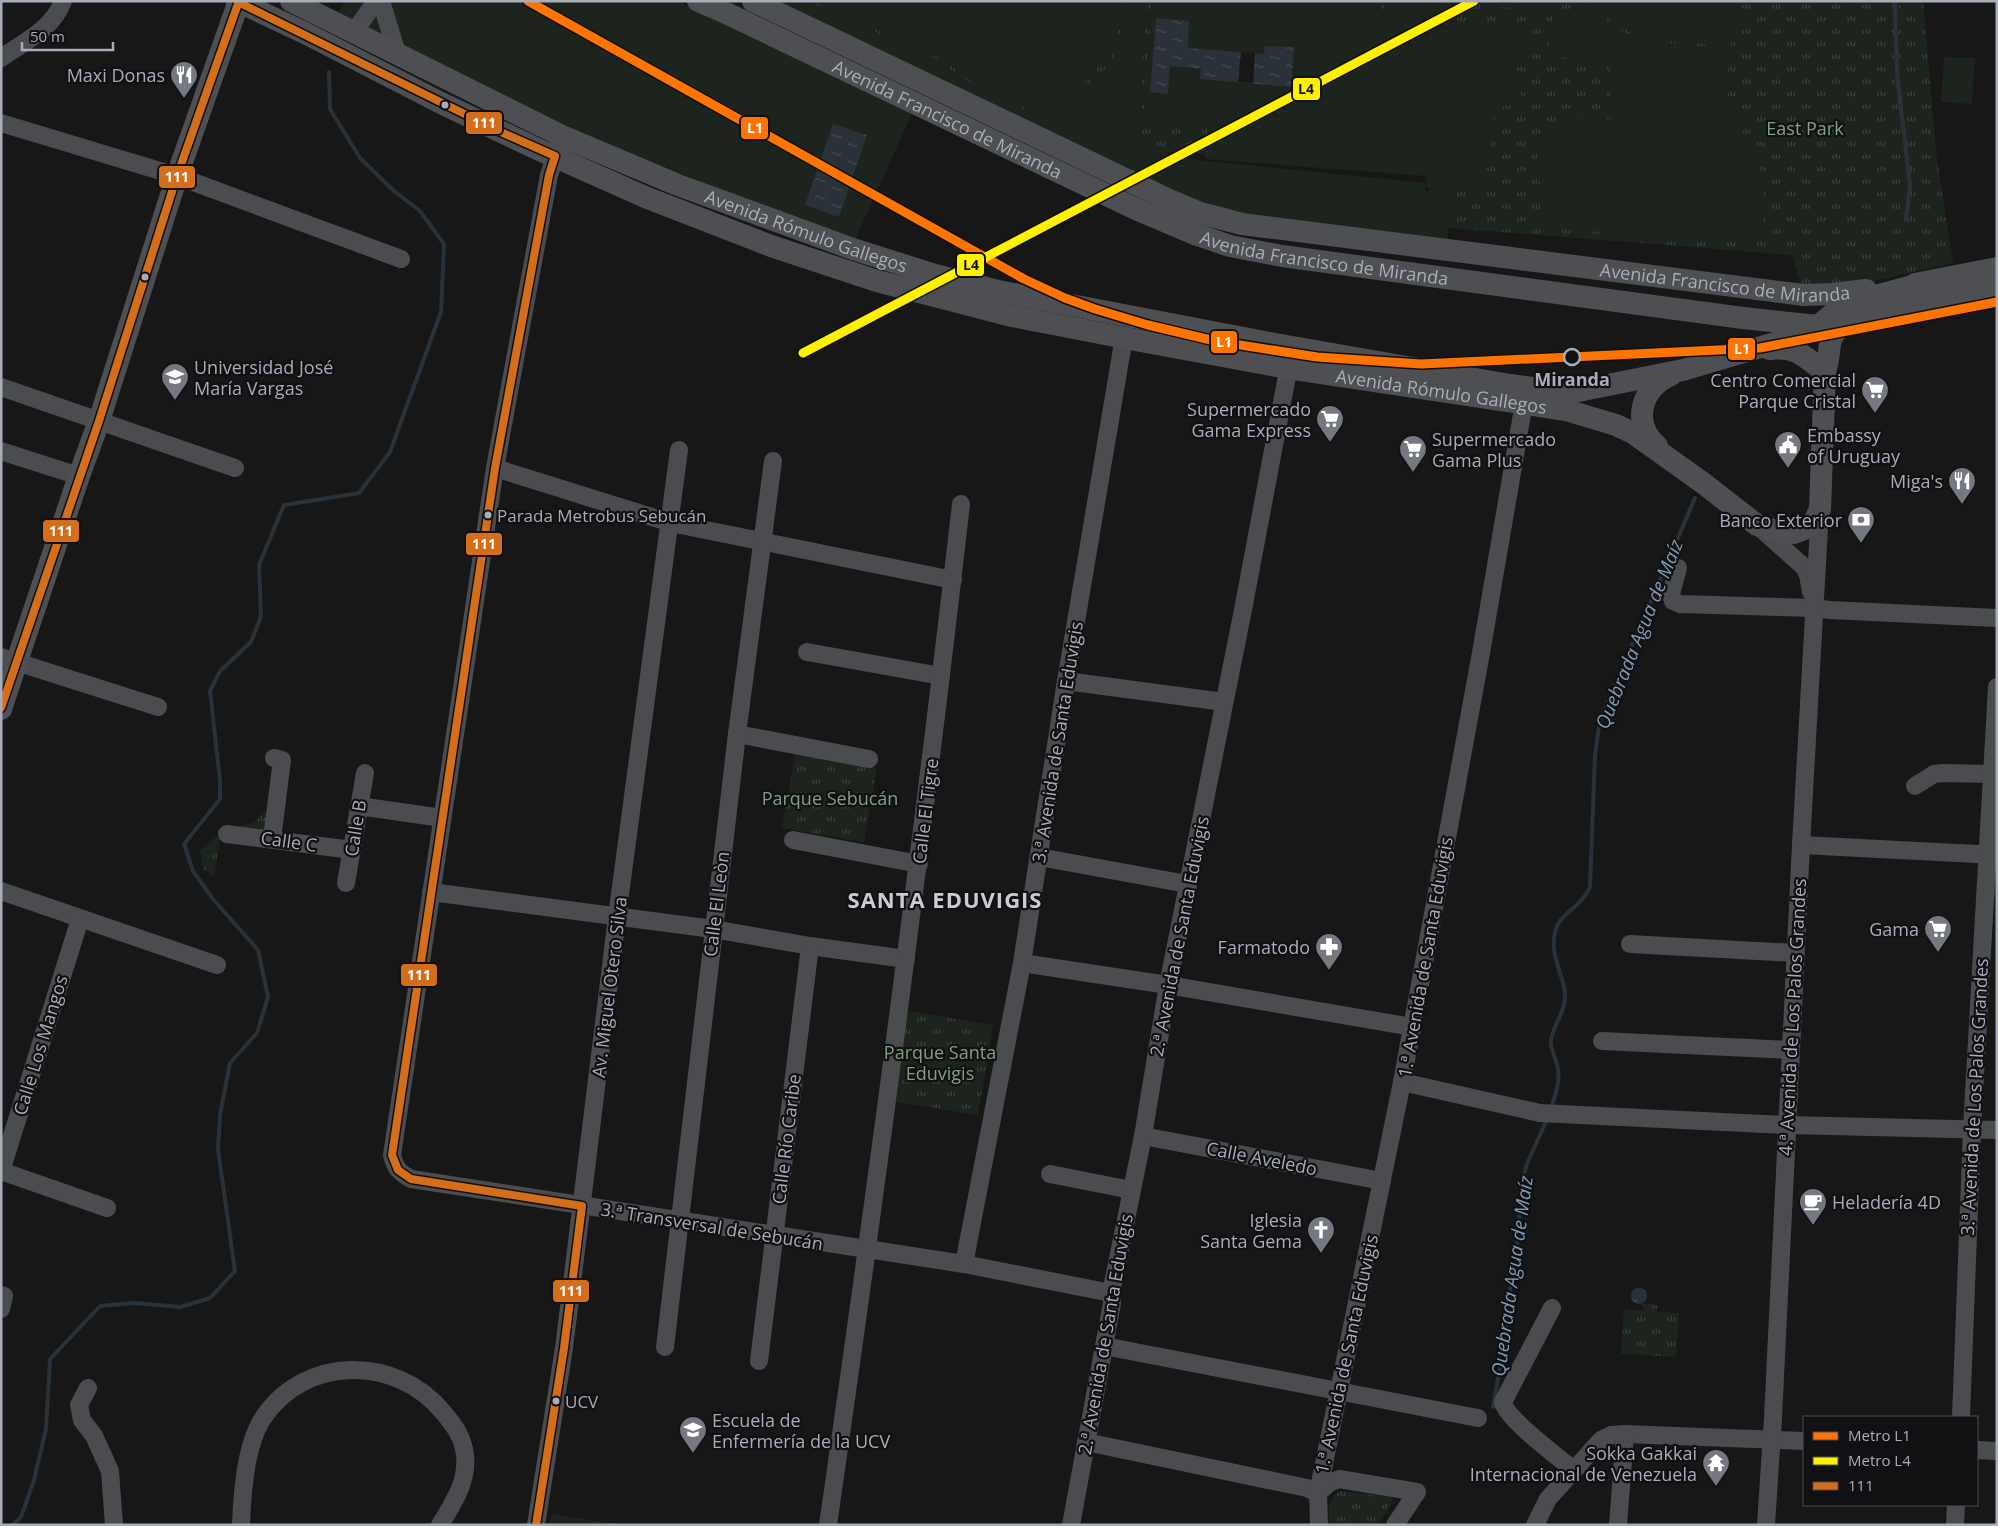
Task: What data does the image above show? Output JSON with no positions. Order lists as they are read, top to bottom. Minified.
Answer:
{"streets":{"main road":["Avenida Francisco de Miranda","Avenida Rómulo Gallegos","4.ª Avenida de Los Palos Grandes"],"street":["3.ª Avenida de Santa Eduvigis","Calle El Tigre","Calle B","Calle C","Calle El Leòn","2.ª Avenida de Santa Eduvigis","1.ª Avenida de Santa Eduvigis","Av. Miguel Otero Silva","Calle Los Mangos","3.ª Avenida de Los Palos Grandes","Calle Río Caribe","Calle Aveledo","3.ª Transversal de Sebucán"]},"crossings":[["Avenida Francisco de Miranda","Avenida Rómulo Gallegos"],["Avenida Francisco de Miranda","4.ª Avenida de Los Palos Grandes"],["Avenida Rómulo Gallegos","3.ª Avenida de Santa Eduvigis"],["Avenida Rómulo Gallegos","2.ª Avenida de Santa Eduvigis"],["Avenida Rómulo Gallegos","1.ª Avenida de Santa Eduvigis"],["3.ª Avenida de Santa Eduvigis","3.ª Transversal de Sebucán"],["Calle El Tigre","3.ª Transversal de Sebucán"],["Calle B","Calle C"],["Calle El Leòn","3.ª Transversal de Sebucán"],["2.ª Avenida de Santa Eduvigis","Calle Aveledo"],["2.ª Avenida de Santa Eduvigis","3.ª Transversal de Sebucán"],["1.ª Avenida de Santa Eduvigis","Calle Aveledo"],["Av. Miguel Otero Silva","3.ª Transversal de Sebucán"],["Calle Río Caribe","3.ª Transversal de Sebucán"]],"districts":["SANTA EDUVIGIS"],"water":["Quebrada Agua de Maíz"],"parks":["East Park","Parque Sebucán","Parque Santa Eduvigis"],"places":{"restaurant":["Maxi Donas","Miga's"],"other":["Miranda","Parada Metrobus Sebucán","UCV"],"school or university":["Universidad José María Vargas","Escuela de Enfermería de la UCV"],"supermarket":["Centro Comercial Parque Cristal","Supermercado Gama Express","Supermercado Gama Plus","Gama"],"public building":["Embassy of Uruguay"],"bank":["Banco Exterior"],"pharmacy":["Farmatodo"],"cafe":["Heladería 4D"],"church":["Iglesia Santa Gema"],"temple":["Sokka Gakkai Internacional de Venezuela"]},"lines":["metro line L1","metro line L4","transit line 111"],"legend":["Metro L1","Metro L4","111"],"scale_bar":"50 m"}
